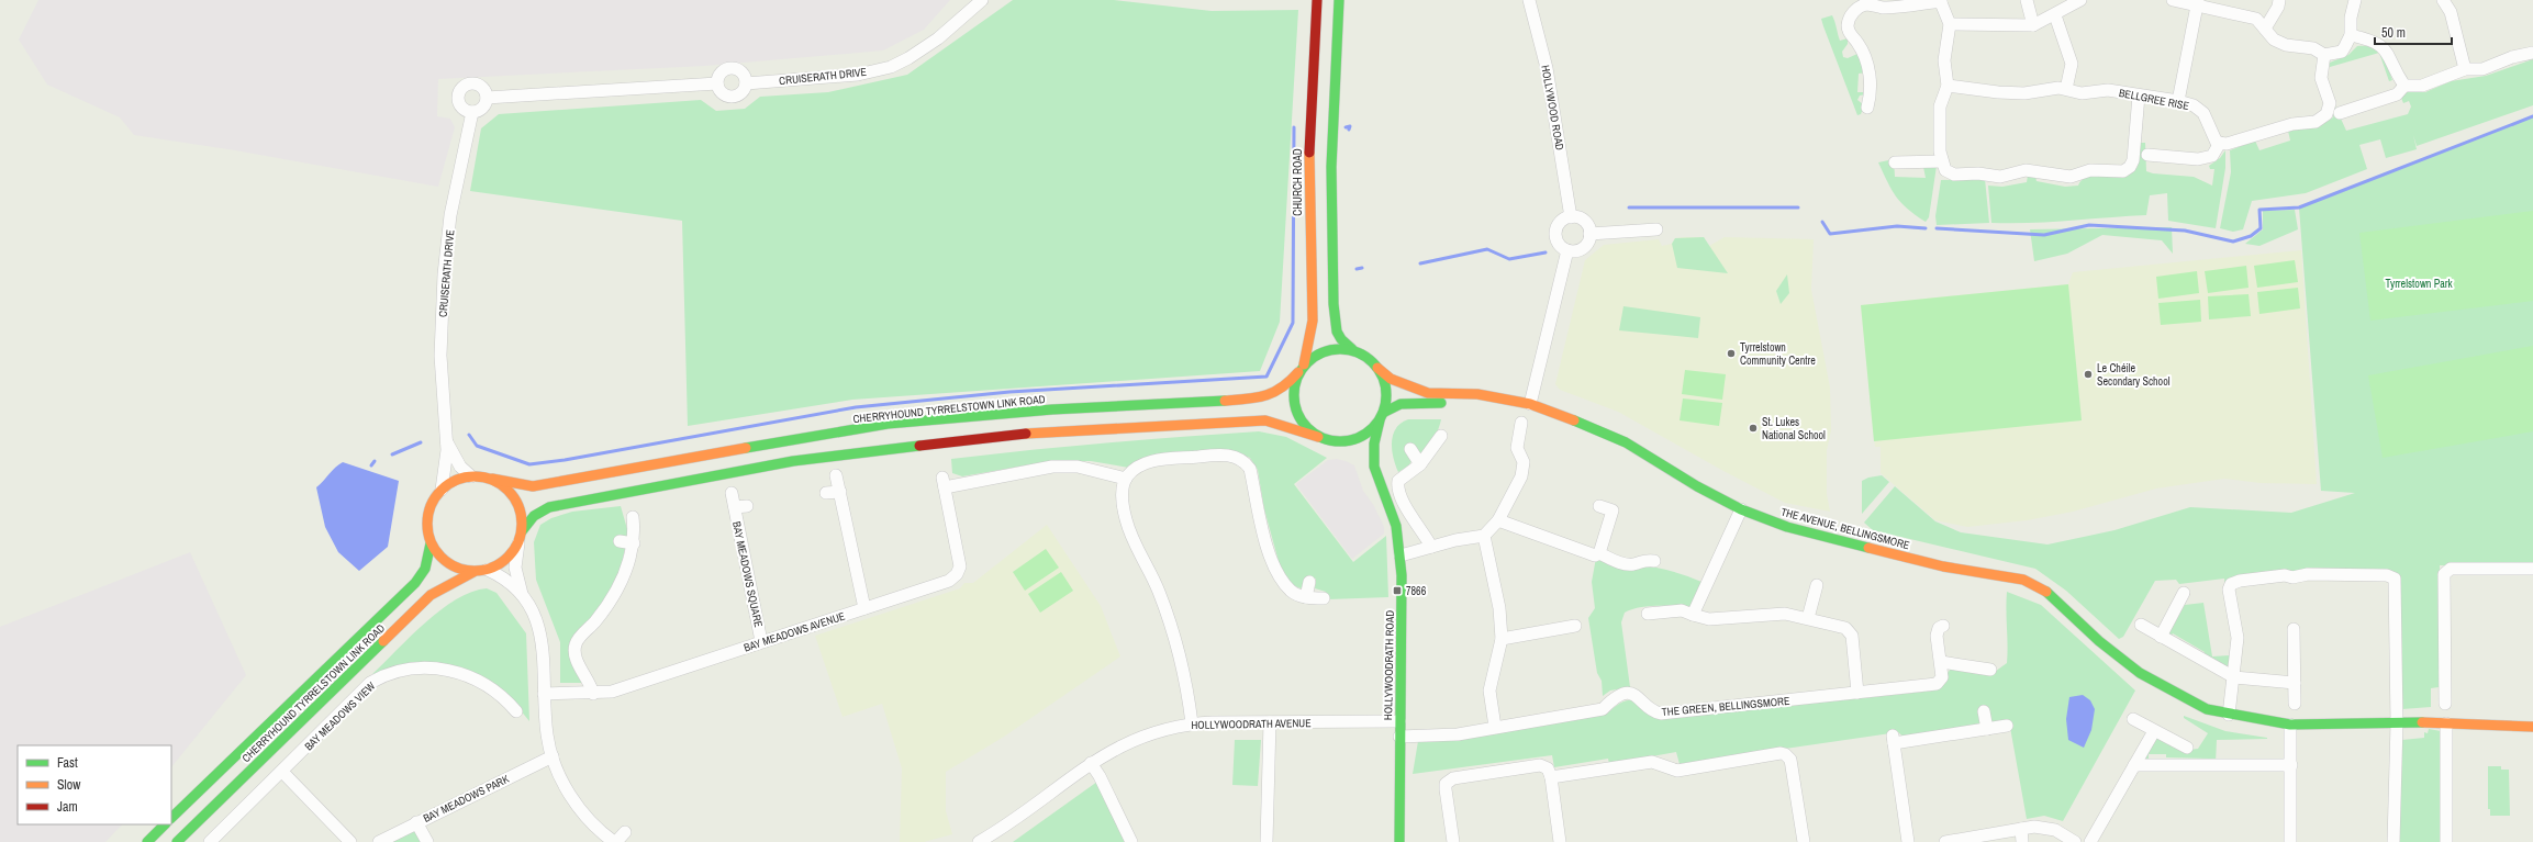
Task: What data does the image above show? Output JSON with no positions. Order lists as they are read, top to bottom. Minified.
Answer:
{"streets":{"street":["CRUISERATH DRIVE","BELLGREE RISE","HOLLYWOOD ROAD","CHURCH ROAD","CHERRYHOUND TYRRELSTOWN LINK ROAD","THE AVENUE, BELLINGSMORE","BAY MEADOWS SQUARE","BAY MEADOWS AVENUE","HOLLYWOODRATH ROAD","THE GREEN, BELLINGSMORE","BAY MEADOWS VIEW","HOLLYWOODRATH AVENUE","BAY MEADOWS PARK"]},"crossings":[["CRUISERATH DRIVE","CHERRYHOUND TYRRELSTOWN LINK ROAD"],["CHURCH ROAD","CHERRYHOUND TYRRELSTOWN LINK ROAD"],["CHURCH ROAD","THE AVENUE, BELLINGSMORE"],["CHURCH ROAD","HOLLYWOODRATH ROAD"],["CHERRYHOUND TYRRELSTOWN LINK ROAD","THE AVENUE, BELLINGSMORE"],["CHERRYHOUND TYRRELSTOWN LINK ROAD","HOLLYWOODRATH ROAD"],["THE AVENUE, BELLINGSMORE","HOLLYWOODRATH ROAD"],["BAY MEADOWS SQUARE","BAY MEADOWS AVENUE"],["HOLLYWOODRATH ROAD","THE GREEN, BELLINGSMORE"],["HOLLYWOODRATH ROAD","HOLLYWOODRATH AVENUE"]],"parks":["Tyrrelstown Park"],"places":{"other":["Tyrrelstown Community Centre","Le Chéile Secondary School","St. Lukes National School"],"transit":["7866"]},"legend":["Fast","Slow","Jam"],"scale_bar":"50 m"}
